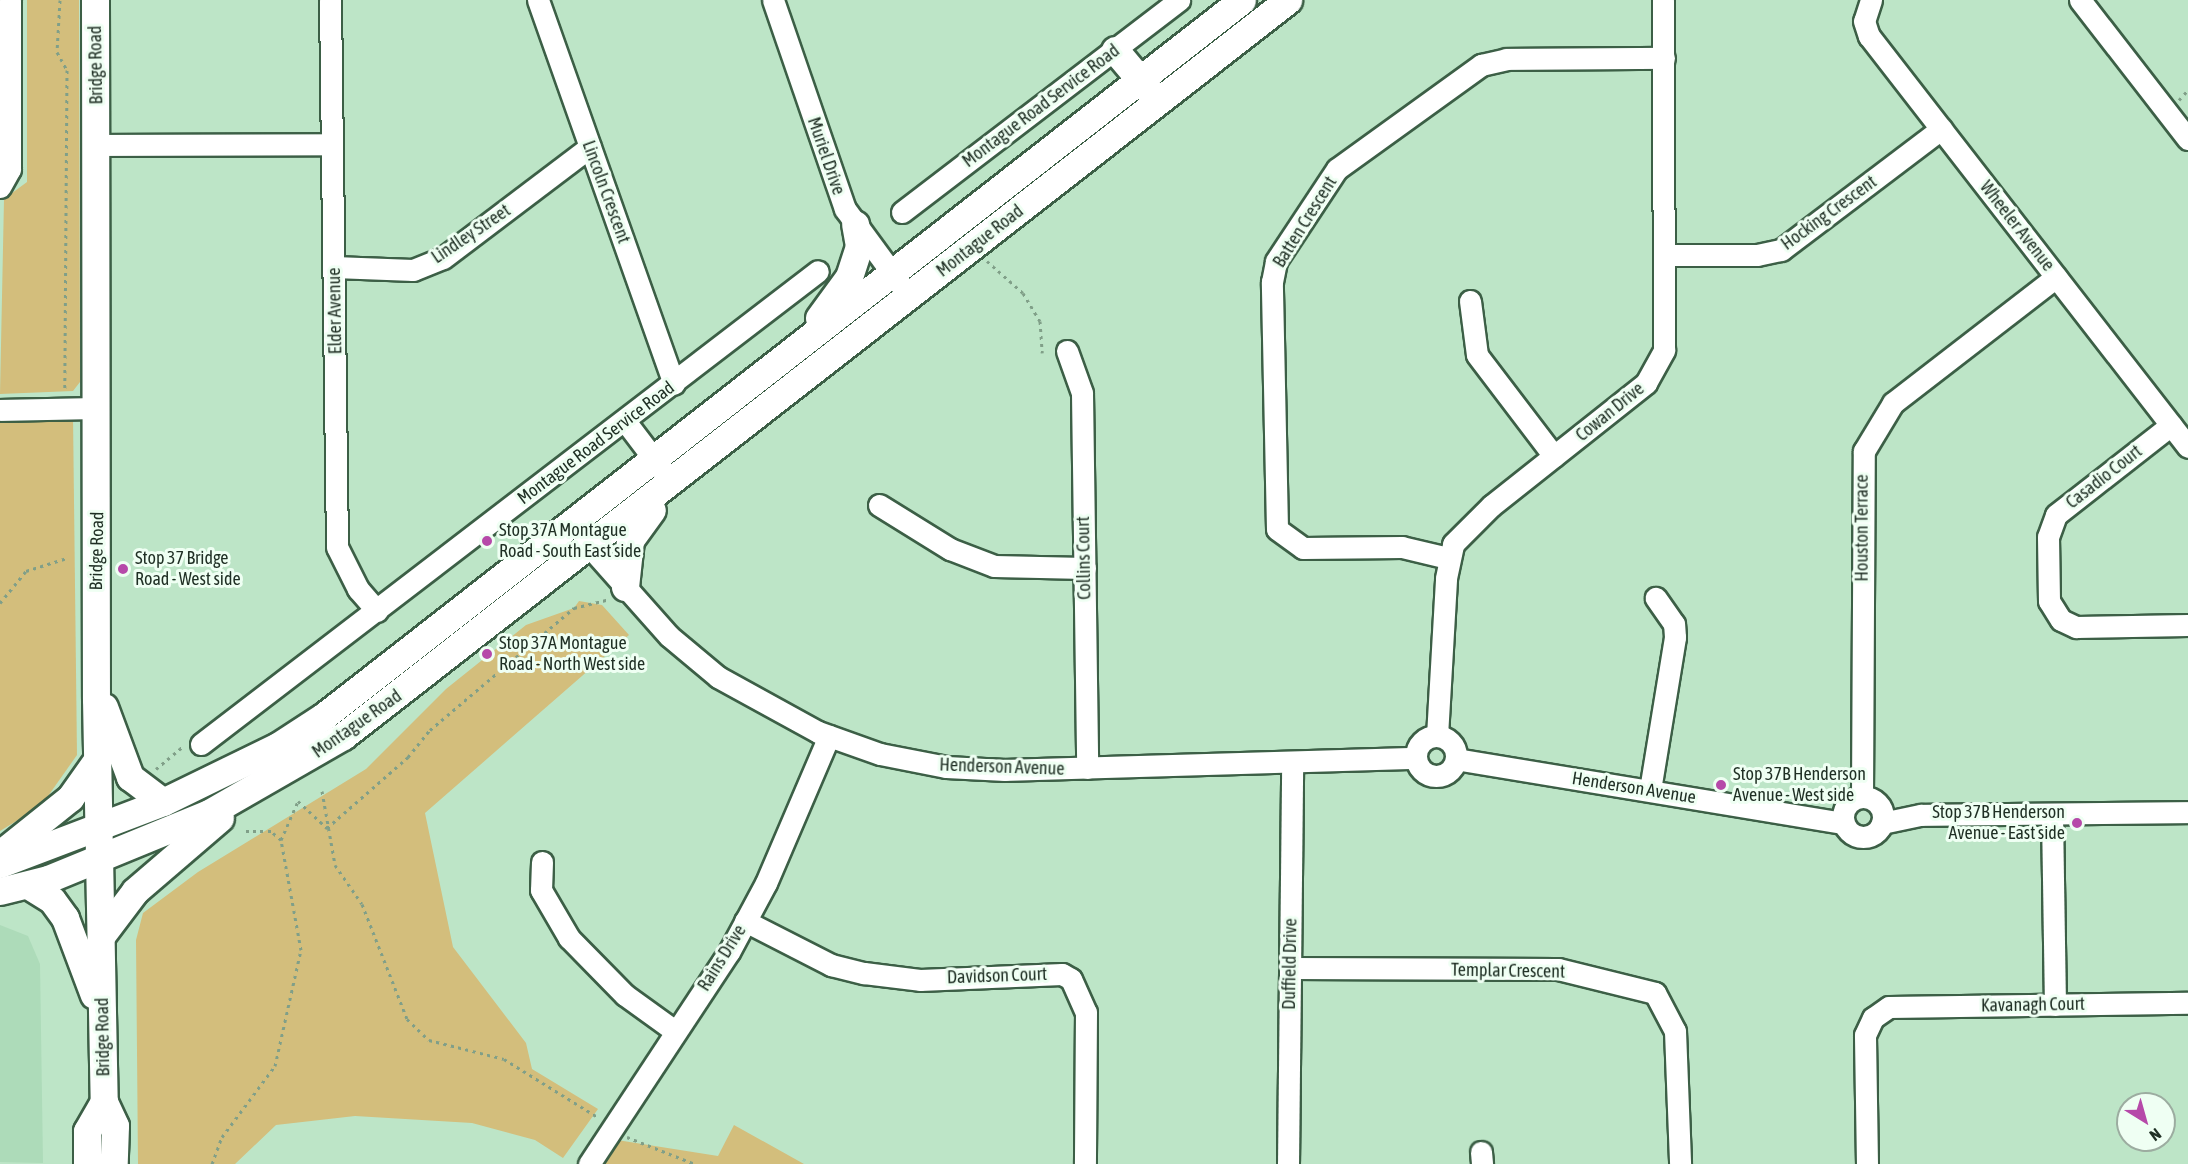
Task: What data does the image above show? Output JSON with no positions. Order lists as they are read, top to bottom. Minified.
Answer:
{"streets":{"main road":["Bridge Road","Montague Road"],"street":["Montague Road Service Road","Muriel Drive","Lincoln Crescent","Hocking Crescent","Batten Crescent","Wheeler Avenue","Lindley Street","Elder Avenue","Cowan Drive","Casadio Court","Houston Terrace","Collins Court","Henderson Avenue","Rains Drive","Duffield Drive","Templar Crescent","Davidson Court","Kavanagh Court"]},"crossings":[["Bridge Road","Montague Road"],["Montague Road Service Road","Lincoln Crescent"],["Montague Road Service Road","Elder Avenue"],["Muriel Drive","Montague Road"],["Lincoln Crescent","Lindley Street"],["Hocking Crescent","Wheeler Avenue"],["Hocking Crescent","Cowan Drive"],["Batten Crescent","Cowan Drive"],["Wheeler Avenue","Casadio Court"],["Wheeler Avenue","Houston Terrace"],["Lindley Street","Elder Avenue"],["Montague Road","Henderson Avenue"],["Cowan Drive","Henderson Avenue"],["Collins Court","Henderson Avenue"],["Henderson Avenue","Rains Drive"],["Henderson Avenue","Duffield Drive"],["Rains Drive","Davidson Court"],["Duffield Drive","Templar Crescent"]],"places":["Stop 37A Montague Road - South East side","Stop 37 Bridge Road - West side","Stop 37A Montague Road - North West side","Stop 37B Henderson Avenue - West side","Stop 37B Henderson Avenue - East side"],"north":"bottom right"}
